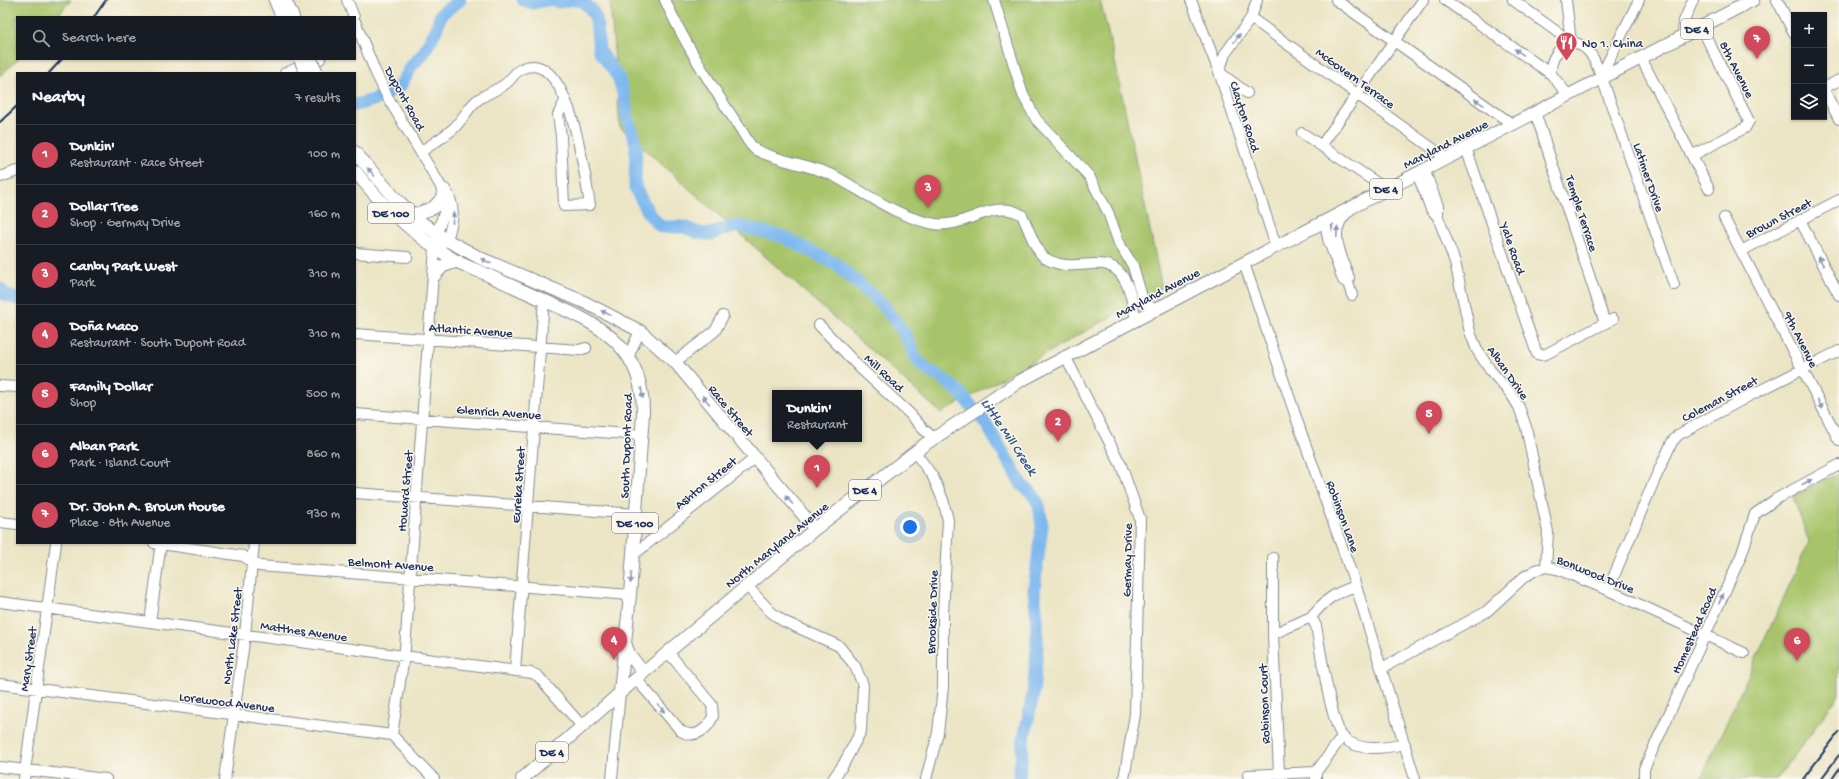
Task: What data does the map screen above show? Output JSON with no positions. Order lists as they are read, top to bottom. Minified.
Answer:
{"streets":{"main road":["DE 4","Maryland Avenue","DE 100","Race Street","South Dupont Road","North Maryland Avenue"],"street":["8th Avenue","McGovern Terrace","Dupont Road","Clayton Road","Latimer Drive","Temple Terrace","Brown Street","Yale Road","Atlantic Avenue","9th Avenue","Mill Road","Alban Drive","Coleman Street","Glenrich Avenue","Ashton Street","Eureka Street","Howard Street","Robinson Lane","Germay Drive","Belmont Avenue","Bonwood Drive","Brookside Drive","Matthes Avenue","Homestead Road","North Lake Street","Mary Street","Lorewood Avenue","Robinson Court"]},"crossings":[["8th Avenue","Maryland Avenue"],["McGovern Terrace","Clayton Road"],["McGovern Terrace","Maryland Avenue"],["Dupont Road","DE 100"],["Clayton Road","Maryland Avenue"],["Maryland Avenue","Latimer Drive"],["Maryland Avenue","Temple Terrace"],["Maryland Avenue","Yale Road"],["Maryland Avenue","Alban Drive"],["Maryland Avenue","Robinson Lane"],["Maryland Avenue","North Maryland Avenue"],["Maryland Avenue","Germay Drive"],["DE 100","Race Street"],["Temple Terrace","Yale Road"],["Brown Street","9th Avenue"],["Atlantic Avenue","Eureka Street"],["Atlantic Avenue","Howard Street"],["9th Avenue","Coleman Street"],["Mill Road","North Maryland Avenue"],["Alban Drive","Bonwood Drive"],["Coleman Street","Bonwood Drive"],["Race Street","Ashton Street"],["Race Street","North Maryland Avenue"],["Glenrich Avenue","South Dupont Road"],["Glenrich Avenue","Eureka Street"],["Glenrich Avenue","Howard Street"],["South Dupont Road","Ashton Street"],["South Dupont Road","Eureka Street"],["South Dupont Road","Howard Street"],["South Dupont Road","North Maryland Avenue"],["South Dupont Road","Belmont Avenue"],["Eureka Street","Belmont Avenue"],["Eureka Street","Matthes Avenue"],["Howard Street","Belmont Avenue"],["Howard Street","Matthes Avenue"],["Howard Street","Lorewood Avenue"],["Robinson Lane","Bonwood Drive"],["North Maryland Avenue","Germay Drive"],["North Maryland Avenue","Brookside Drive"],["North Maryland Avenue","Matthes Avenue"],["Belmont Avenue","North Lake Street"],["Bonwood Drive","Homestead Road"],["Matthes Avenue","North Lake Street"],["Matthes Avenue","Mary Street"],["North Lake Street","Lorewood Avenue"],["Mary Street","Lorewood Avenue"]],"one_way":["9th Avenue","Race Street","Homestead Road"],"water":["Little Mill Creek"],"places":{"restaurant":["No 1. China"]},"page":{"map_buttons":["+","−"],"search":"Search here","pins":["7","3","5","2","1","4","6"],"heading":["Nearby","7 results"],"list":[{"mark":"1","name":"Dunkin'","note":"Restaurant · Race Street","value":"100 m"},{"mark":"2","name":"Dollar Tree","note":"Shop · Germay Drive","value":"160 m"},{"mark":"3","name":"Canby Park West","note":"Park","value":"310 m"},{"mark":"4","name":"Doña Maco","note":"Restaurant · South Dupont Road","value":"310 m"},{"mark":"5","name":"Family Dollar","note":"Shop","value":"500 m"},{"mark":"6","name":"Alban Park","note":"Park · Island Court","value":"860 m"},{"mark":"7","name":"Dr. John A. Brown House","note":"Place · 8th Avenue","value":"930 m"}],"popup":["Dunkin'","Restaurant"]}}
